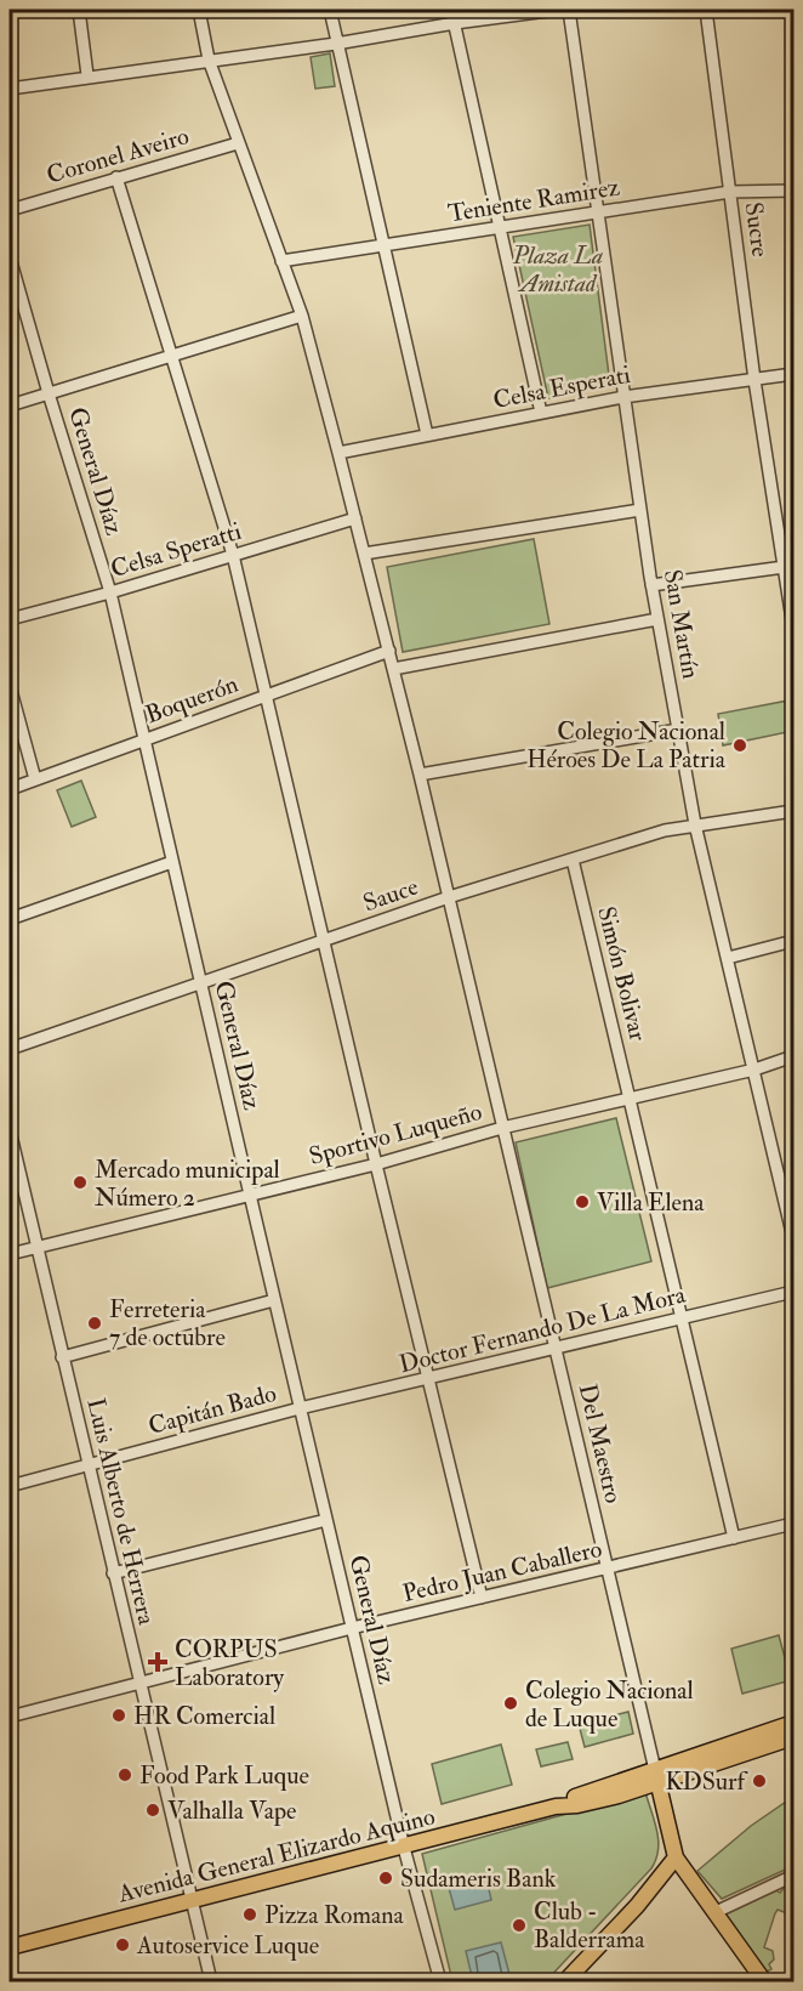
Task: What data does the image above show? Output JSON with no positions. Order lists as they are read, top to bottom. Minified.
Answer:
{"streets":{"main road":["Avenida General Elizardo Aquino"],"street":["Coronel Aveiro","Teniente Ramirez","Sucre","Celsa Esperati","General Díaz","Celsa Speratti","San Martín","Boquerón","Sauce","Simón Bolivar","Sportivo Luqueño","Doctor Fernando De La Mora","Capitán Bado","Del Maestro","Luis Alberto de Herrera","Pedro Juan Caballero"]},"crossings":[["Coronel Aveiro","Del Maestro"],["Teniente Ramirez","Sucre"],["Teniente Ramirez","San Martín"],["Teniente Ramirez","Del Maestro"],["Sucre","Celsa Esperati"],["Celsa Esperati","San Martín"],["Celsa Esperati","Del Maestro"],["General Díaz","Celsa Speratti"],["General Díaz","Boquerón"],["General Díaz","Sauce"],["General Díaz","Sportivo Luqueño"],["General Díaz","Doctor Fernando De La Mora"],["General Díaz","Capitán Bado"],["General Díaz","Pedro Juan Caballero"],["General Díaz","Avenida General Elizardo Aquino"],["Celsa Speratti","Del Maestro"],["San Martín","Sauce"],["San Martín","Sportivo Luqueño"],["Boquerón","Del Maestro"],["Sauce","Simón Bolivar"],["Sauce","Del Maestro"],["Simón Bolivar","Sportivo Luqueño"],["Simón Bolivar","Doctor Fernando De La Mora"],["Simón Bolivar","Pedro Juan Caballero"],["Sportivo Luqueño","Del Maestro"],["Sportivo Luqueño","Luis Alberto de Herrera"],["Doctor Fernando De La Mora","Capitán Bado"],["Doctor Fernando De La Mora","Del Maestro"],["Capitán Bado","Luis Alberto de Herrera"],["Del Maestro","Pedro Juan Caballero"],["Del Maestro","Avenida General Elizardo Aquino"],["Luis Alberto de Herrera","Pedro Juan Caballero"],["Luis Alberto de Herrera","Avenida General Elizardo Aquino"]],"parks":["Plaza La Amistad"],"places":{"other":["Colegio Nacional Héroes De La Patria","Mercado municipal Número 2","Villa Elena","Ferreteria 7 de octubre","Colegio Nacional de Luque","HR Comercial","Food Park Luque","KDSurf","Valhalla Vape","Sudameris Bank","Pizza Romana","Club - Balderrama","Autoservice Luque"],"health":["CORPUS Laboratory"]}}
